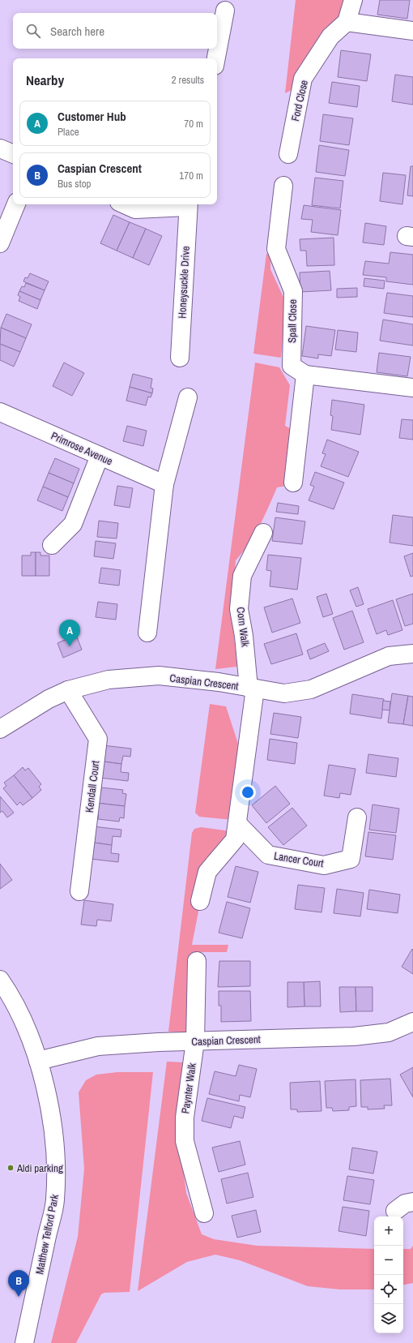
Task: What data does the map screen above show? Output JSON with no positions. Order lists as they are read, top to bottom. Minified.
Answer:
{"streets":{"street":["Ford Close","Honeysuckle Drive","Spall Close","Primrose Avenue","Corn Walk","Caspian Crescent","Kendall Court","Lancer Court","Paynter Walk","Matthew Telford Park"]},"crossings":[["Corn Walk","Caspian Crescent"],["Caspian Crescent","Kendall Court"],["Caspian Crescent","Paynter Walk"],["Caspian Crescent","Matthew Telford Park"]],"places":["Aldi parking"],"page":{"search":"Search here","heading":["Nearby","2 results"],"list":[{"mark":"A","name":"Customer Hub","note":"Place","value":"70 m"},{"mark":"B","name":"Caspian Crescent","note":"Bus stop","value":"170 m"}],"pins":["A","B"],"map_buttons":["+","−"]}}
